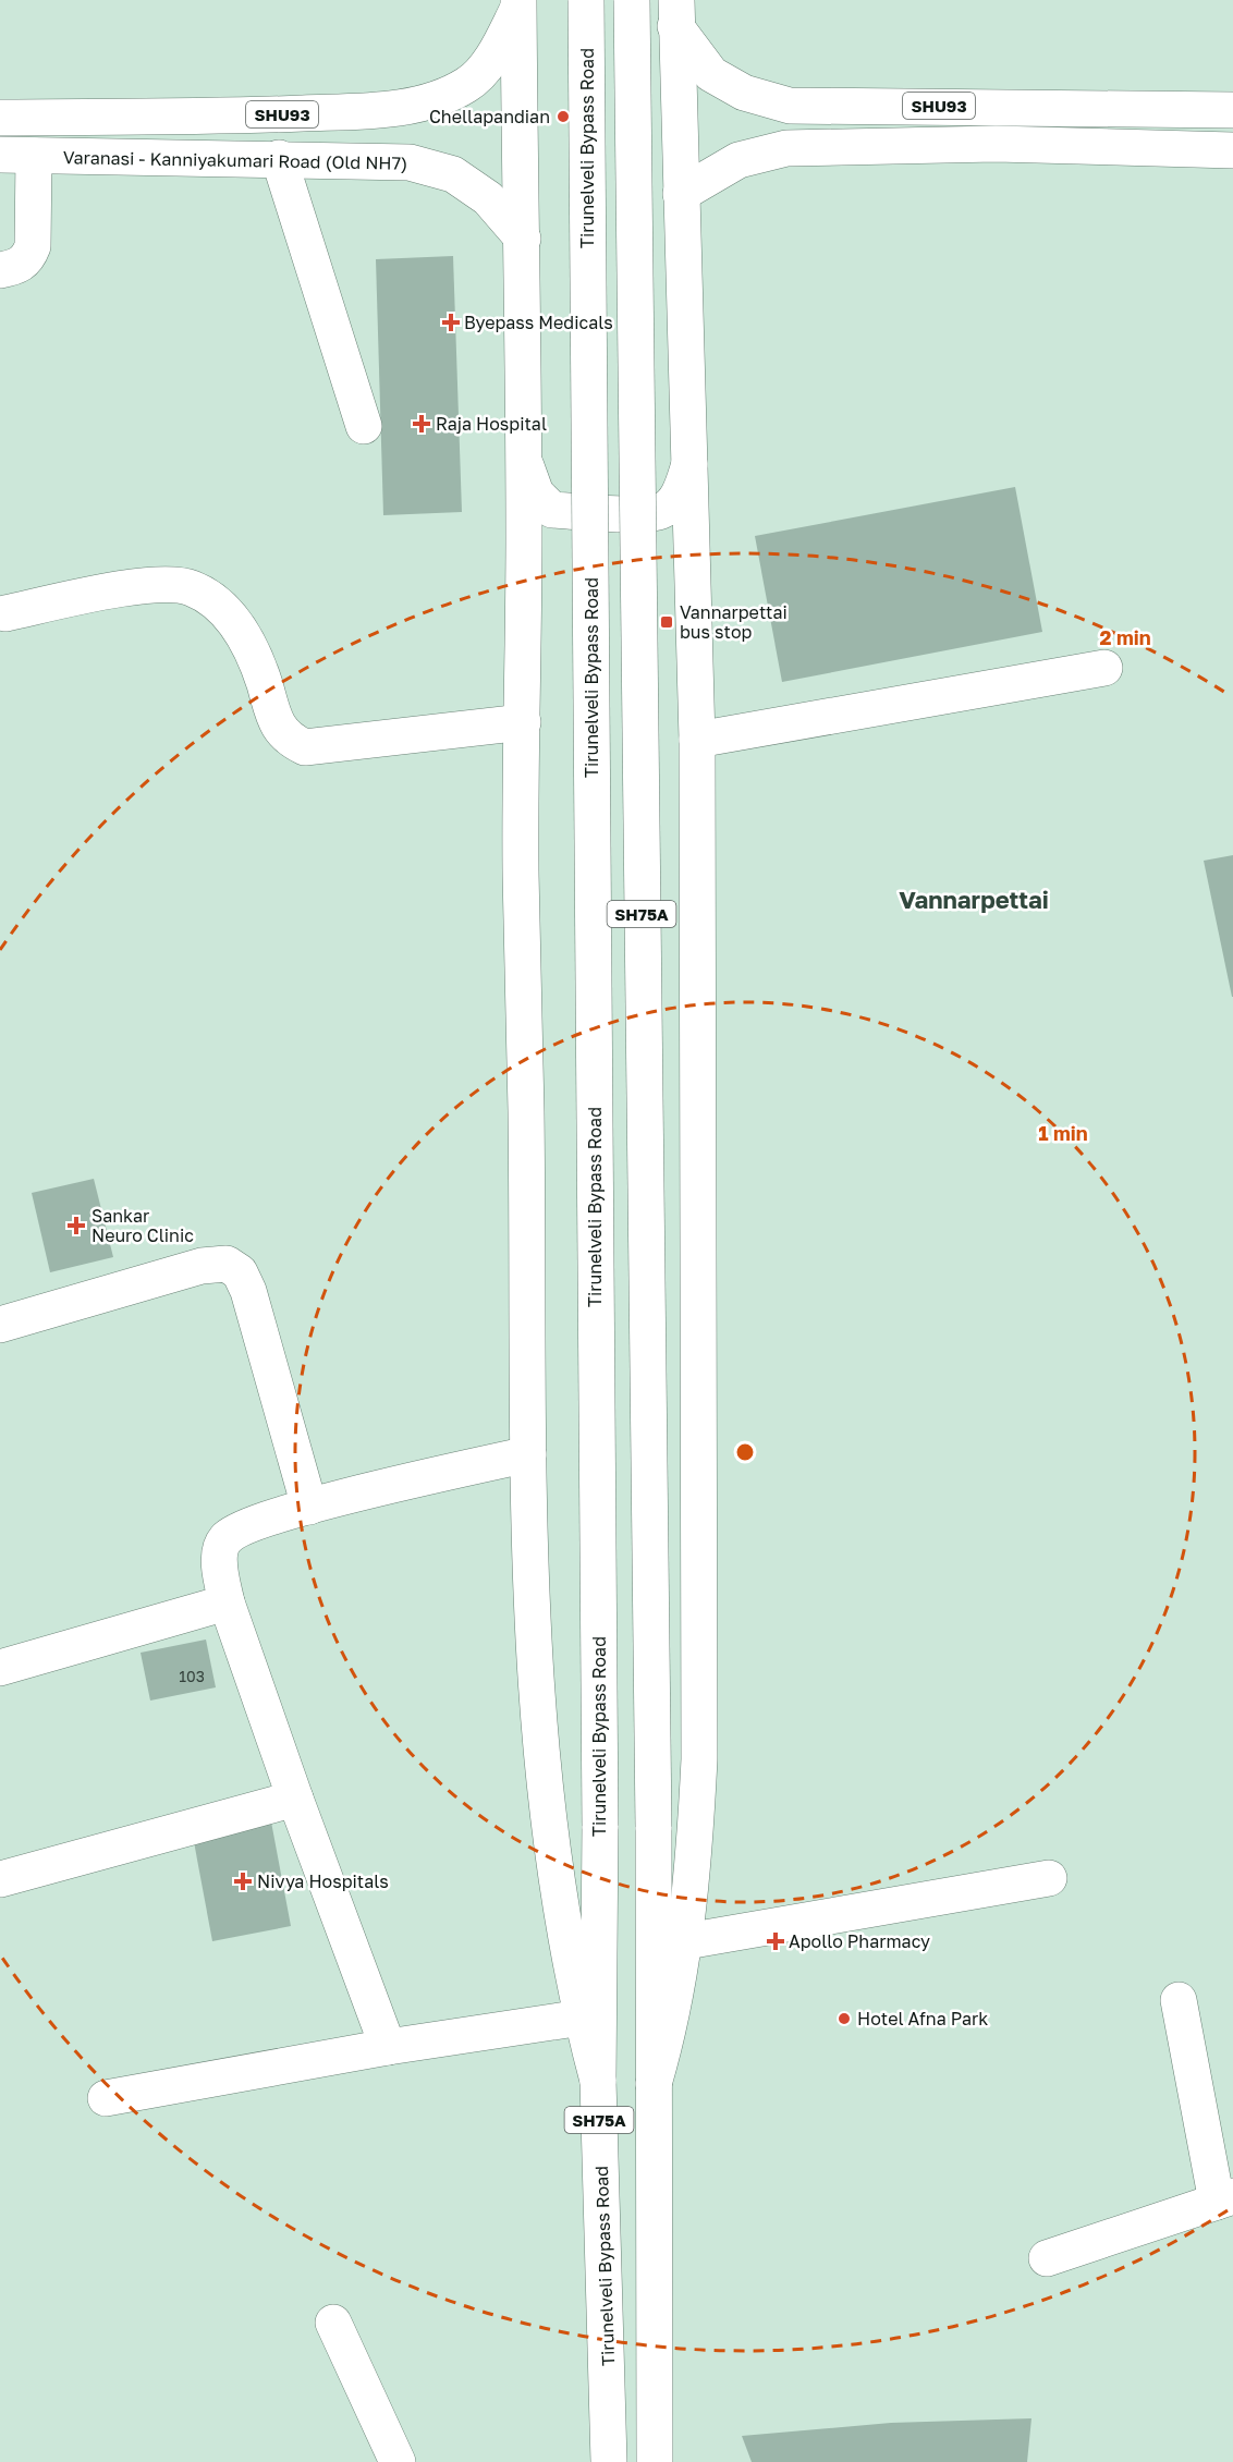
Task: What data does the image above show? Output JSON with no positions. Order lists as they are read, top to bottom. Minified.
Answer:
{"streets":{"main road":["SHU93","Tirunelveli Bypass Road","Varanasi - Kanniyakumari Road (Old NH7)","SH75A"]},"districts":["Vannarpettai"],"places":{"other":["Chellapandian","Hotel Afna Park"],"health":["Byepass Medicals","Raja Hospital","Sankar Neuro Clinic","Nivya Hospitals","Apollo Pharmacy"],"transit":["Vannarpettai bus stop"]},"house_numbers":["103"],"rings":["2 min","1 min"]}
